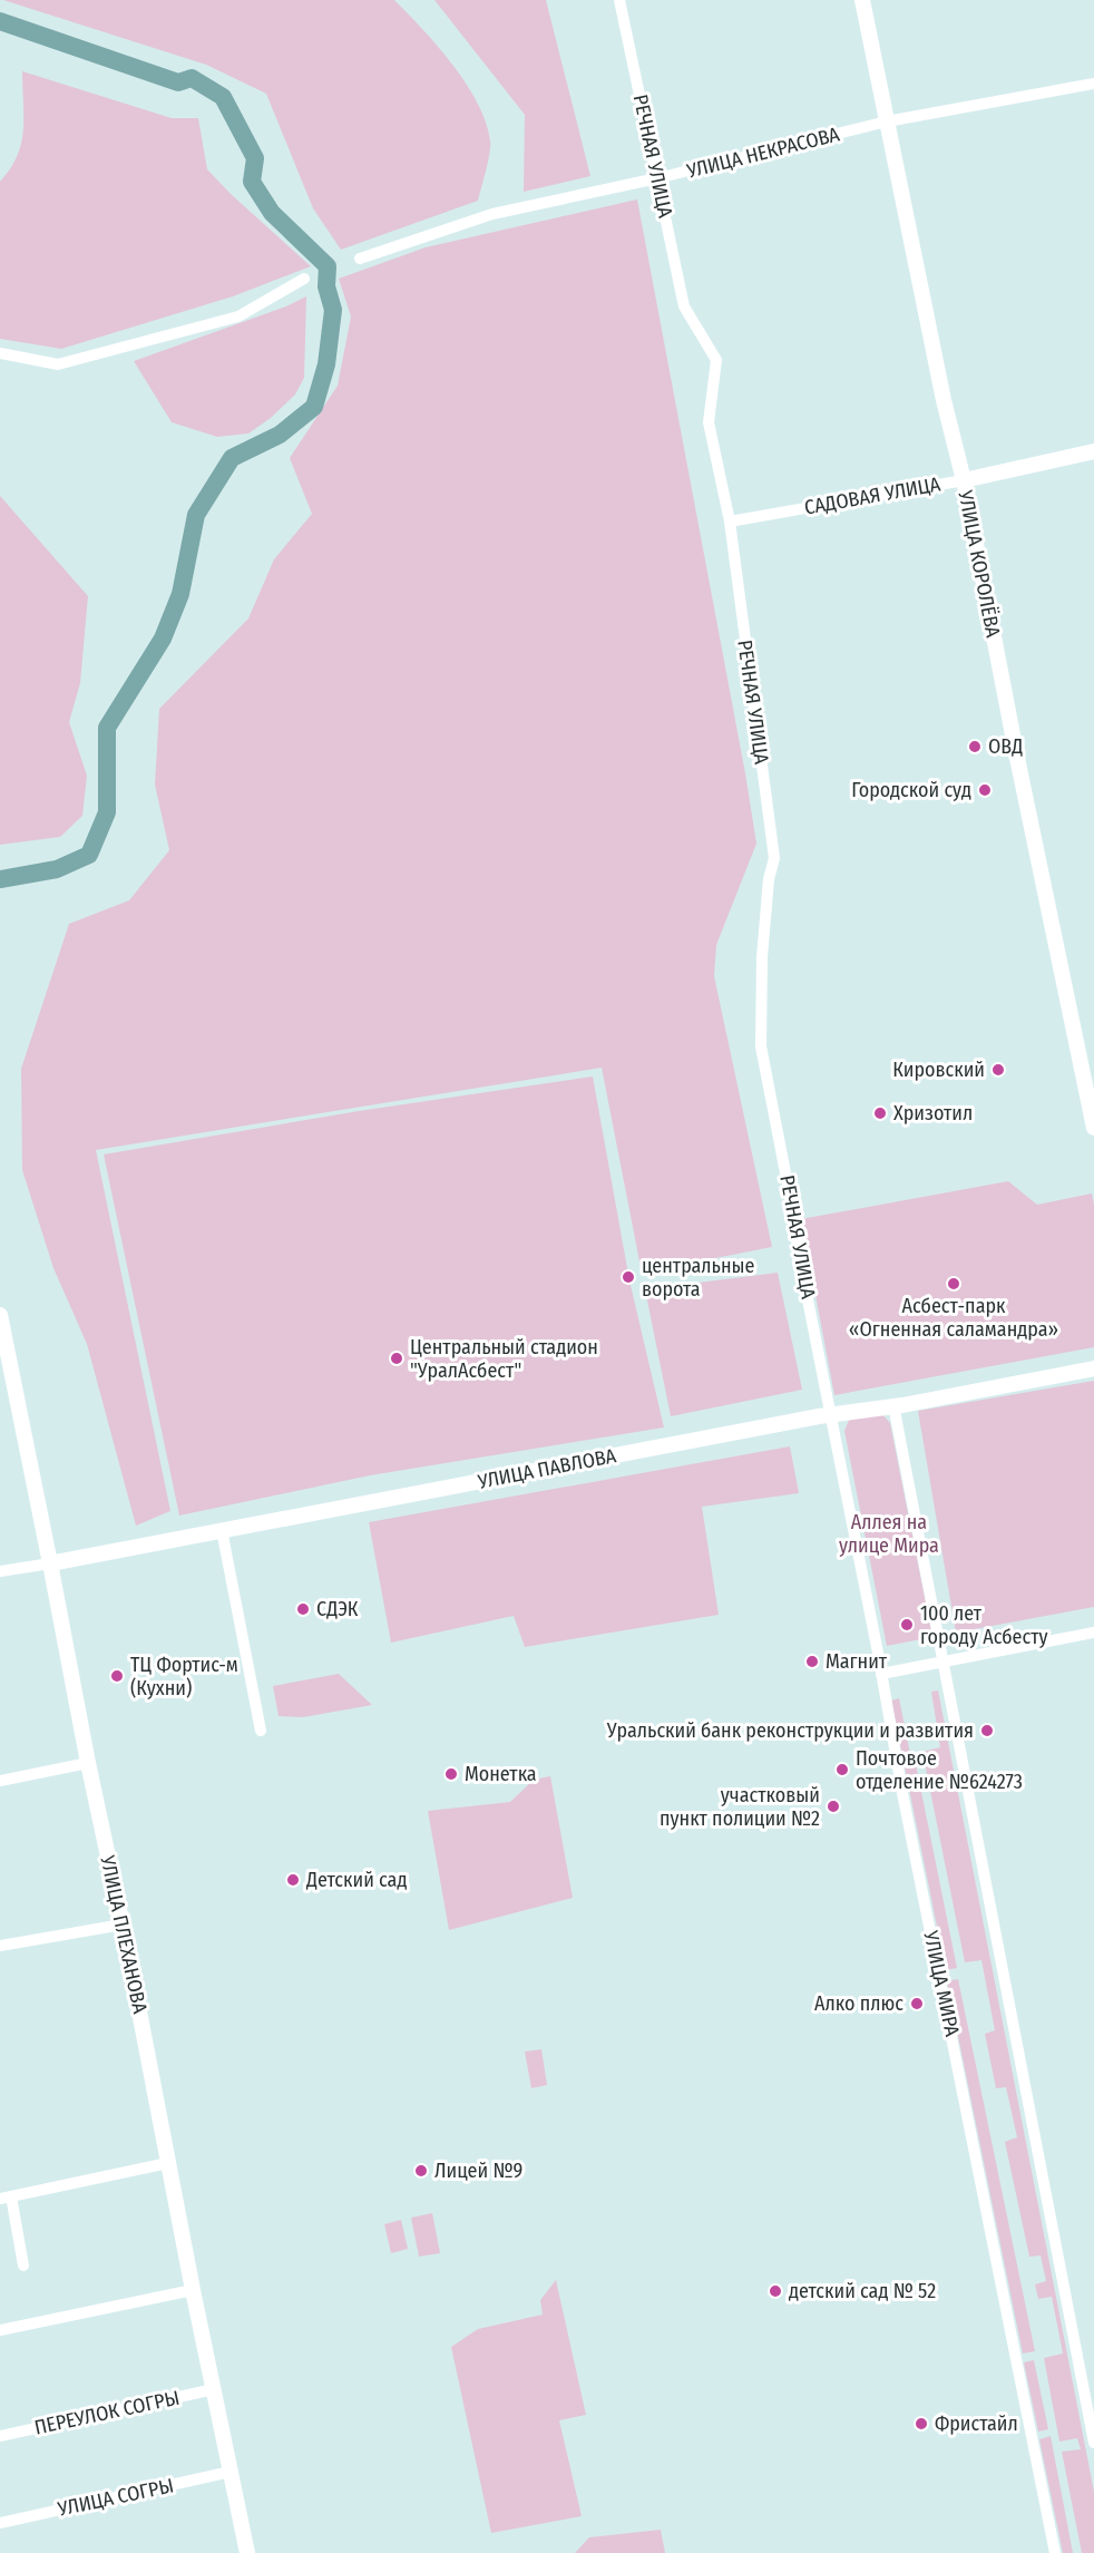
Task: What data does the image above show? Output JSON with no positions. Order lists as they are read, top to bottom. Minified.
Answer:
{"streets":{"street":["УЛИЦА НЕКРАСОВА","РЕЧНАЯ УЛИЦА","САДОВАЯ УЛИЦА","УЛИЦА КОРОЛЁВА","УЛИЦА ПАВЛОВА","УЛИЦА ПЛЕХАНОВА","УЛИЦА МИРА","ПЕРЕУЛОК СОГРЫ","УЛИЦА СОГРЫ"]},"crossings":[["УЛИЦА НЕКРАСОВА","РЕЧНАЯ УЛИЦА"],["УЛИЦА НЕКРАСОВА","УЛИЦА КОРОЛЁВА"],["РЕЧНАЯ УЛИЦА","САДОВАЯ УЛИЦА"],["РЕЧНАЯ УЛИЦА","УЛИЦА ПАВЛОВА"],["РЕЧНАЯ УЛИЦА","УЛИЦА МИРА"],["САДОВАЯ УЛИЦА","УЛИЦА КОРОЛЁВА"],["УЛИЦА ПАВЛОВА","УЛИЦА ПЛЕХАНОВА"],["УЛИЦА ПАВЛОВА","УЛИЦА МИРА"],["УЛИЦА ПЛЕХАНОВА","ПЕРЕУЛОК СОГРЫ"],["УЛИЦА ПЛЕХАНОВА","УЛИЦА СОГРЫ"]],"parks":["Аллея на улице Мира"],"places":["ОВД","Городской суд","Кировский","Хризотил","центральные ворота","Асбест-парк «Огненная саламандра»","Центральный стадион \"УралАсбест\"","СДЭК","100 лет городу Асбесту","Магнит","ТЦ Фортис-м (Кухни)","Уральский банк реконструкции и развития","Почтовое отделение №624273","Монетка","участковый пункт полиции №2","Детский сад","Алко плюс","Лицей №9","детский сад № 52","Фристайл"]}
